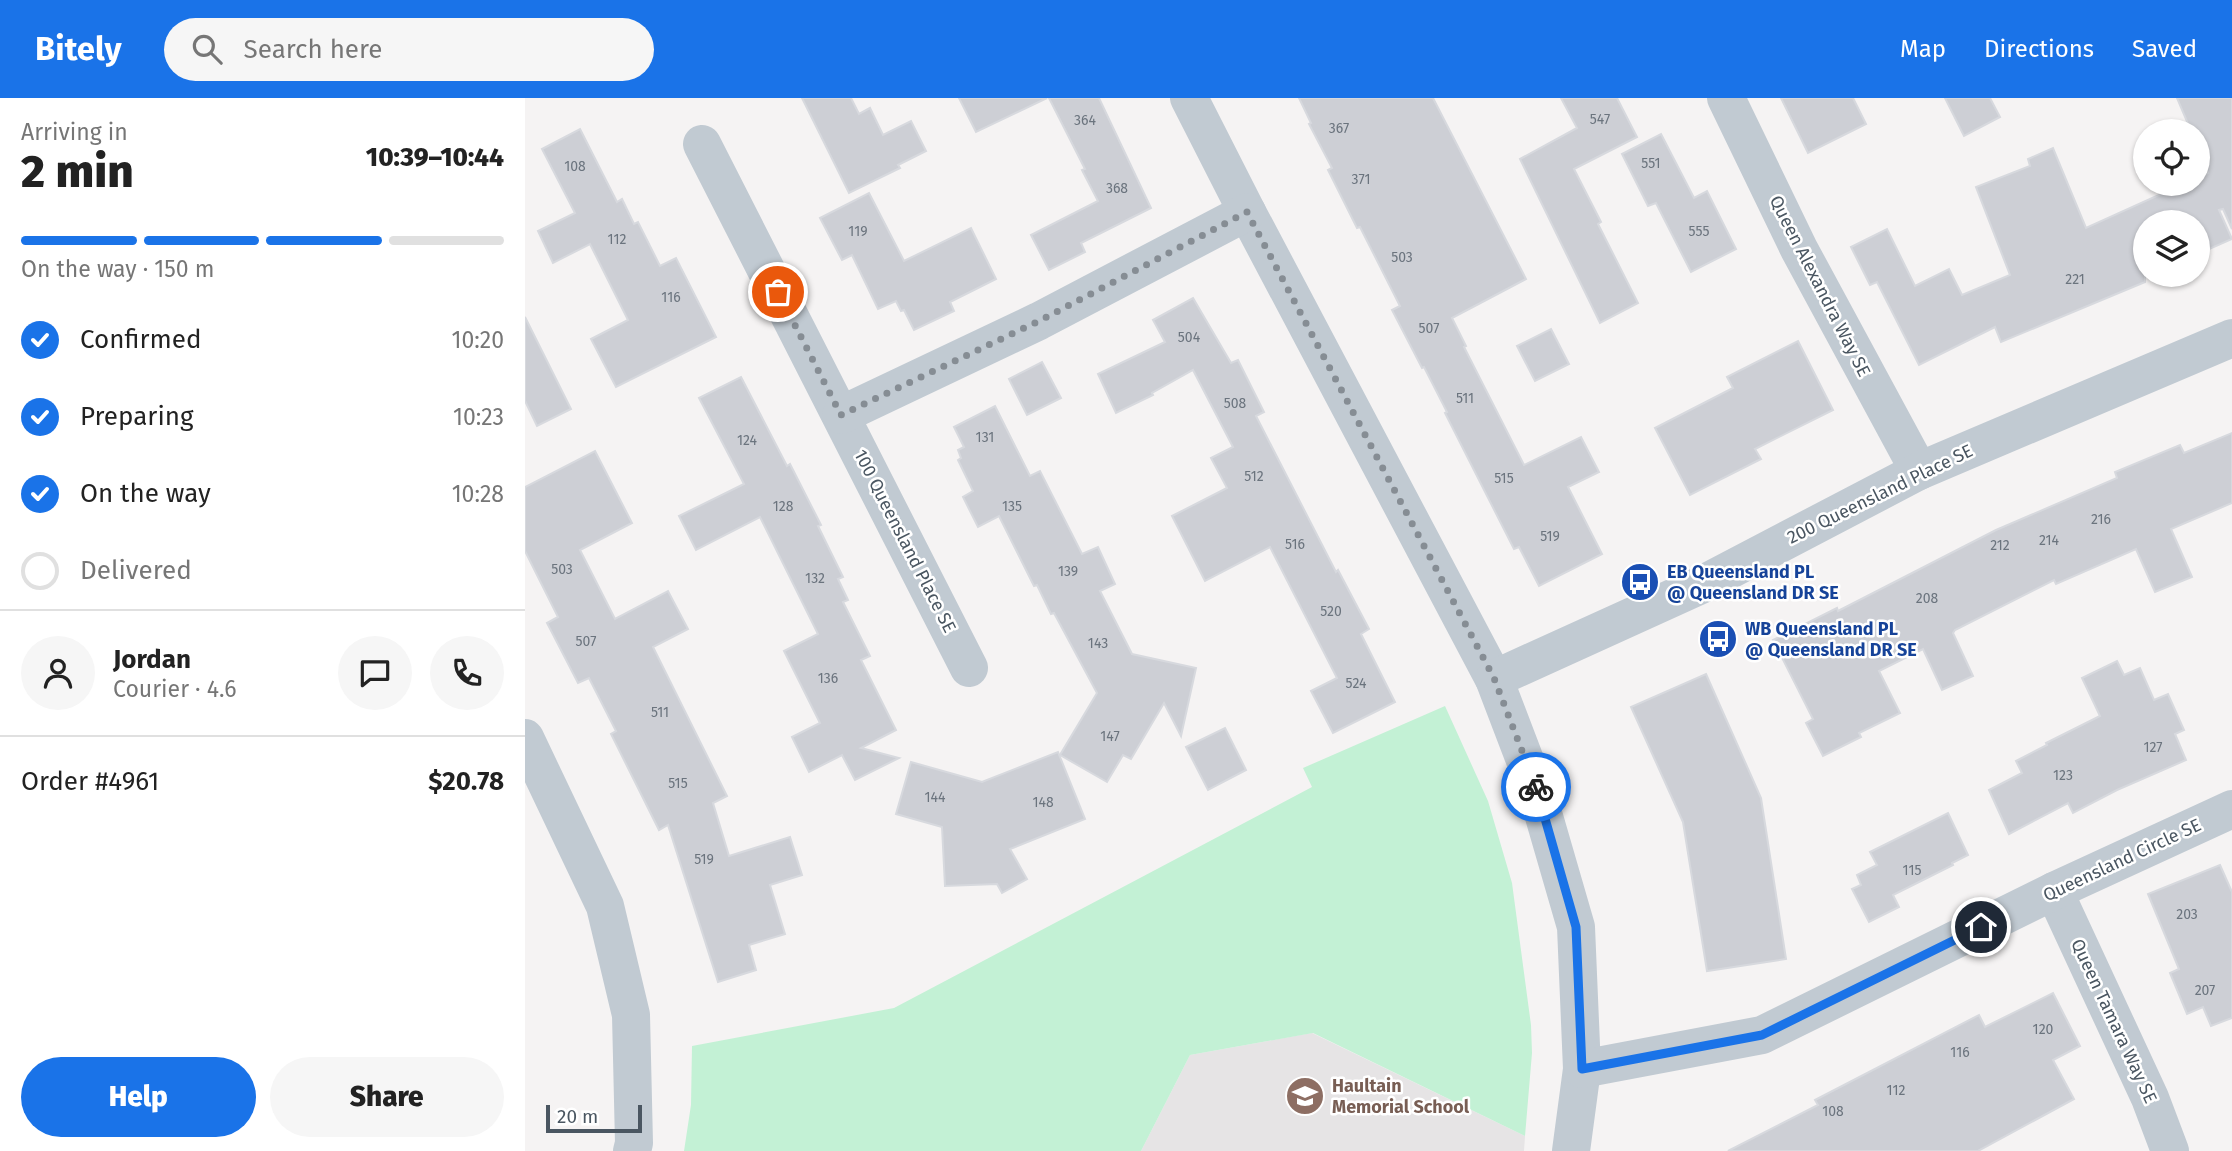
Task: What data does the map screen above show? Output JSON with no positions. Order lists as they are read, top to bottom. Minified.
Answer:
{"streets":{"street":["Queen Alexandra Way SE","200 Queensland Place SE","100 Queensland Place SE","Queensland Circle SE","Queen Tamara Way SE"]},"crossings":[["Queen Alexandra Way SE","200 Queensland Place SE"],["Queensland Circle SE","Queen Tamara Way SE"]],"places":{"bus stop":["EB Queensland PL @ Queensland DR SE","WB Queensland PL @ Queensland DR SE"],"school or university":["Haultain Memorial School"]},"house_numbers":["547","364","367","551","108","371","368","119","555","112","503","221","116","507","504","511","508","131","124","512","515","128","135","216","519","214","516","212","503","139","132","208","520","507","143","136","524","511","147","127","123","515","144","148","519","115","203","207","120","116","112","108"],"scale_bar":"20 m","page":{"header":"Bitely","search":"Search here","nav":["Map","Directions","Saved"],"heading":["2 min","Arriving in","10:39–10:44"],"panel":["Jordan","Courier · 4.6","Order #4961","$20.78"],"bar":"On the way · 150 m","list":[["Confirmed","10:20"],["Preparing","10:23"],["On the way","10:28"],"Delivered"],"buttons":["Help","Share"],"scale":"20 m"}}
